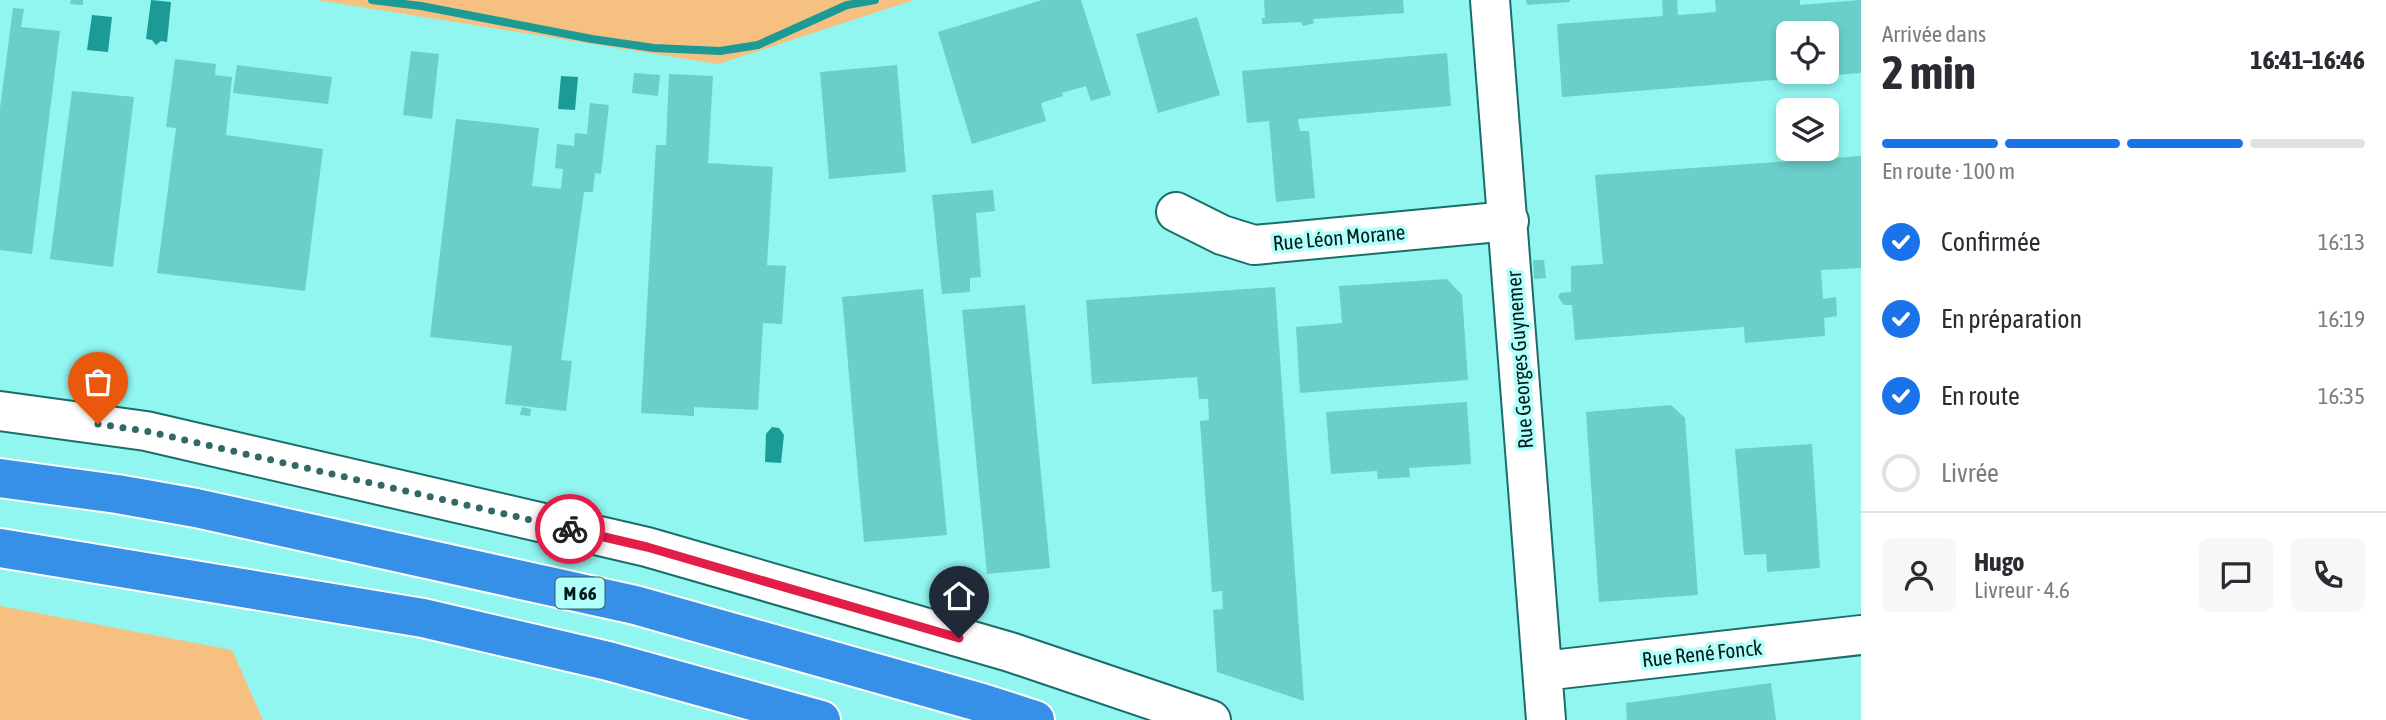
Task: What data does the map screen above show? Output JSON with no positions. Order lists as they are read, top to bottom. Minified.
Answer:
{"streets":{"highway":["M 66"],"street":["Rue Léon Morane","Rue Georges Guynemer","Rue René Fonck"]},"crossings":[["Rue Léon Morane","Rue Georges Guynemer"],["Rue Georges Guynemer","Rue René Fonck"]],"page":{"heading":["2 min","Arrivée dans","16:41–16:46"],"panel":["Hugo","Livreur · 4.6"],"bar":"En route · 100 m","list":[["Confirmée","16:13"],["En préparation","16:19"],["En route","16:35"],"Livrée"]}}
